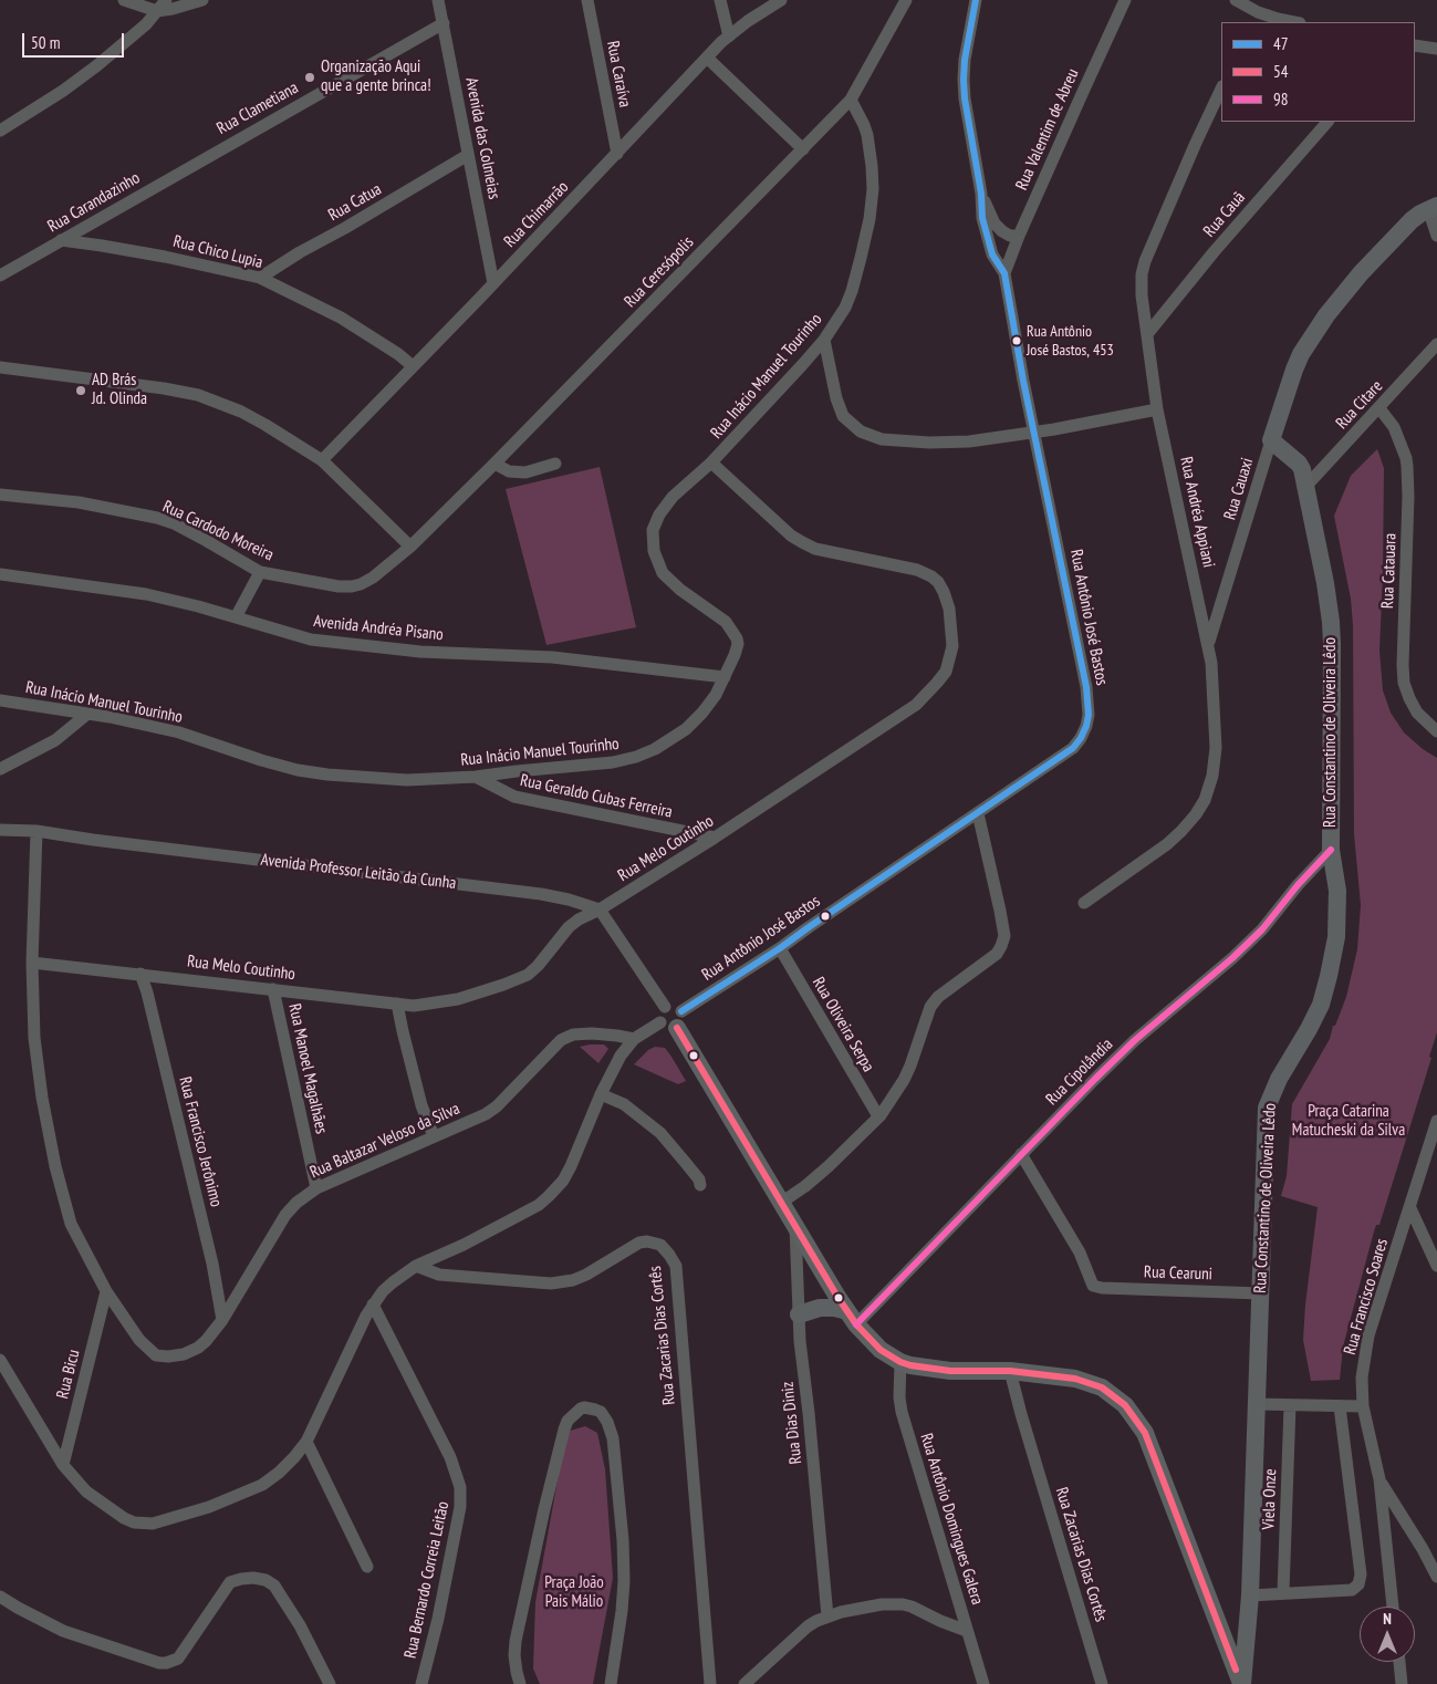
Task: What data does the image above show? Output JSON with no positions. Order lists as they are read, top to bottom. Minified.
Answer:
{"streets":{"street":["Rua Caraíva","Rua Clametiana","Rua Valentim de Abreu","Avenida das Colmeias","Rua Carandazinho","Rua Catua","Rua Chimarrão","Rua Cauã","Rua Chico Lupia","Rua Ceresópolis","Rua Inácio Manuel Tourinho","Rua Citare","Rua Cauaxi","Rua Andréa Appiani","Rua Cardodo Moreira","Rua Catauara","Rua Antônio José Bastos","Avenida Andréa Pisano","Rua Constantino de Oliveira Lêdo","Rua Geraldo Cubas Ferreira","Rua Melo Coutinho","Avenida Professor Leitão da Cunha","Rua Oliveira Serpa","Rua Manoel Magalhães","Rua Cipolândia","Rua Baltazar Veloso da Silva","Rua Francisco Jerônimo","Rua Cearuni","Rua Francisco Soares","Rua Zacarias Dias Cortês","Rua Bicu","Rua Dias Diniz","Viela Onze","Rua Antônio Domingues Galera","Rua Bernardo Correia Leitão"]},"crossings":[["Rua Caraíva","Rua Chimarrão"],["Rua Clametiana","Avenida das Colmeias"],["Rua Clametiana","Rua Carandazinho"],["Rua Valentim de Abreu","Rua Antônio José Bastos"],["Avenida das Colmeias","Rua Catua"],["Avenida das Colmeias","Rua Chimarrão"],["Rua Carandazinho","Rua Chico Lupia"],["Rua Catua","Rua Chico Lupia"],["Rua Chimarrão","Rua Chico Lupia"],["Rua Cauã","Rua Andréa Appiani"],["Rua Ceresópolis","Rua Inácio Manuel Tourinho"],["Rua Ceresópolis","Rua Cardodo Moreira"],["Rua Inácio Manuel Tourinho","Avenida Andréa Pisano"],["Rua Inácio Manuel Tourinho","Rua Geraldo Cubas Ferreira"],["Rua Inácio Manuel Tourinho","Rua Melo Coutinho"],["Rua Citare","Rua Catauara"],["Rua Citare","Rua Constantino de Oliveira Lêdo"],["Rua Cauaxi","Rua Andréa Appiani"],["Rua Cauaxi","Rua Constantino de Oliveira Lêdo"],["Rua Antônio José Bastos","Rua Oliveira Serpa"],["Rua Constantino de Oliveira Lêdo","Rua Cipolândia"],["Rua Constantino de Oliveira Lêdo","Rua Cearuni"],["Rua Geraldo Cubas Ferreira","Rua Melo Coutinho"],["Rua Melo Coutinho","Avenida Professor Leitão da Cunha"],["Rua Melo Coutinho","Rua Manoel Magalhães"],["Rua Melo Coutinho","Rua Baltazar Veloso da Silva"],["Rua Melo Coutinho","Rua Francisco Jerônimo"],["Avenida Professor Leitão da Cunha","Rua Baltazar Veloso da Silva"],["Rua Manoel Magalhães","Rua Baltazar Veloso da Silva"],["Rua Cipolândia","Rua Cearuni"],["Rua Baltazar Veloso da Silva","Rua Francisco Jerônimo"],["Rua Baltazar Veloso da Silva","Rua Bicu"]],"parks":["Praça Catarina Matucheski da Silva","Praça João Pais Málio"],"places":["Organização Aqui que a gente brinca!","Rua Antônio José Bastos, 453","AD Brás Jd. Olinda"],"lines":["transit line 47","transit line 98","transit line 54"],"legend":["47","54","98"],"scale_bar":"50 m","north":"top"}
